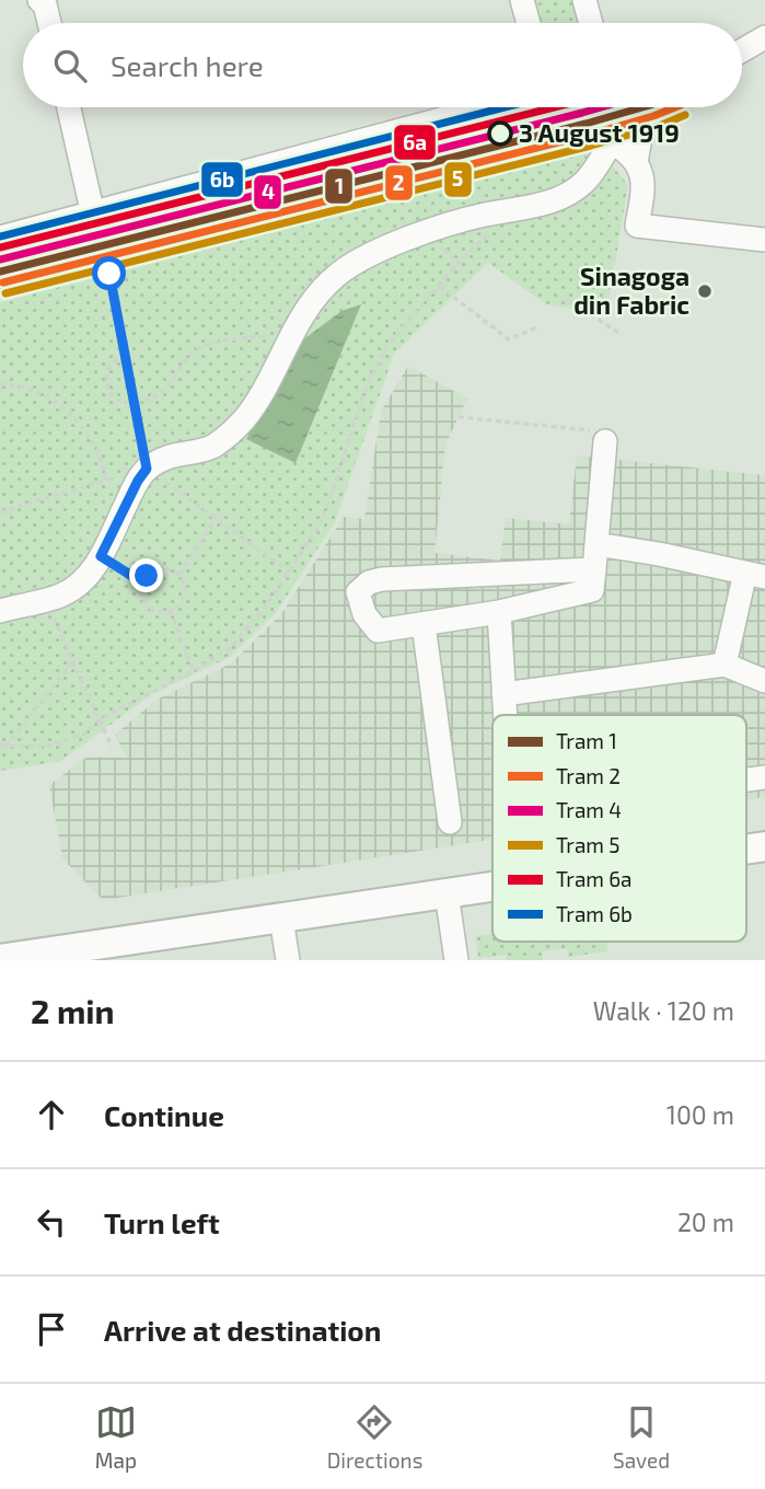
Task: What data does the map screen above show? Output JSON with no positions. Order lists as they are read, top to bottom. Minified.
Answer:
{"places":["3 August 1919","Sinagoga din Fabric"],"lines":["tram line 1","tram line 2","tram line 4","tram line 6a","tram line 6b","tram line 5"],"legend":["Tram 1","Tram 2","Tram 4","Tram 5","Tram 6a","Tram 6b"],"page":{"search":"Search here","heading":["2 min","Walk · 120 m"],"list":[["Continue","100 m"],["Turn left","20 m"],"Arrive at destination"],"nav":["Map","Directions","Saved"]}}
